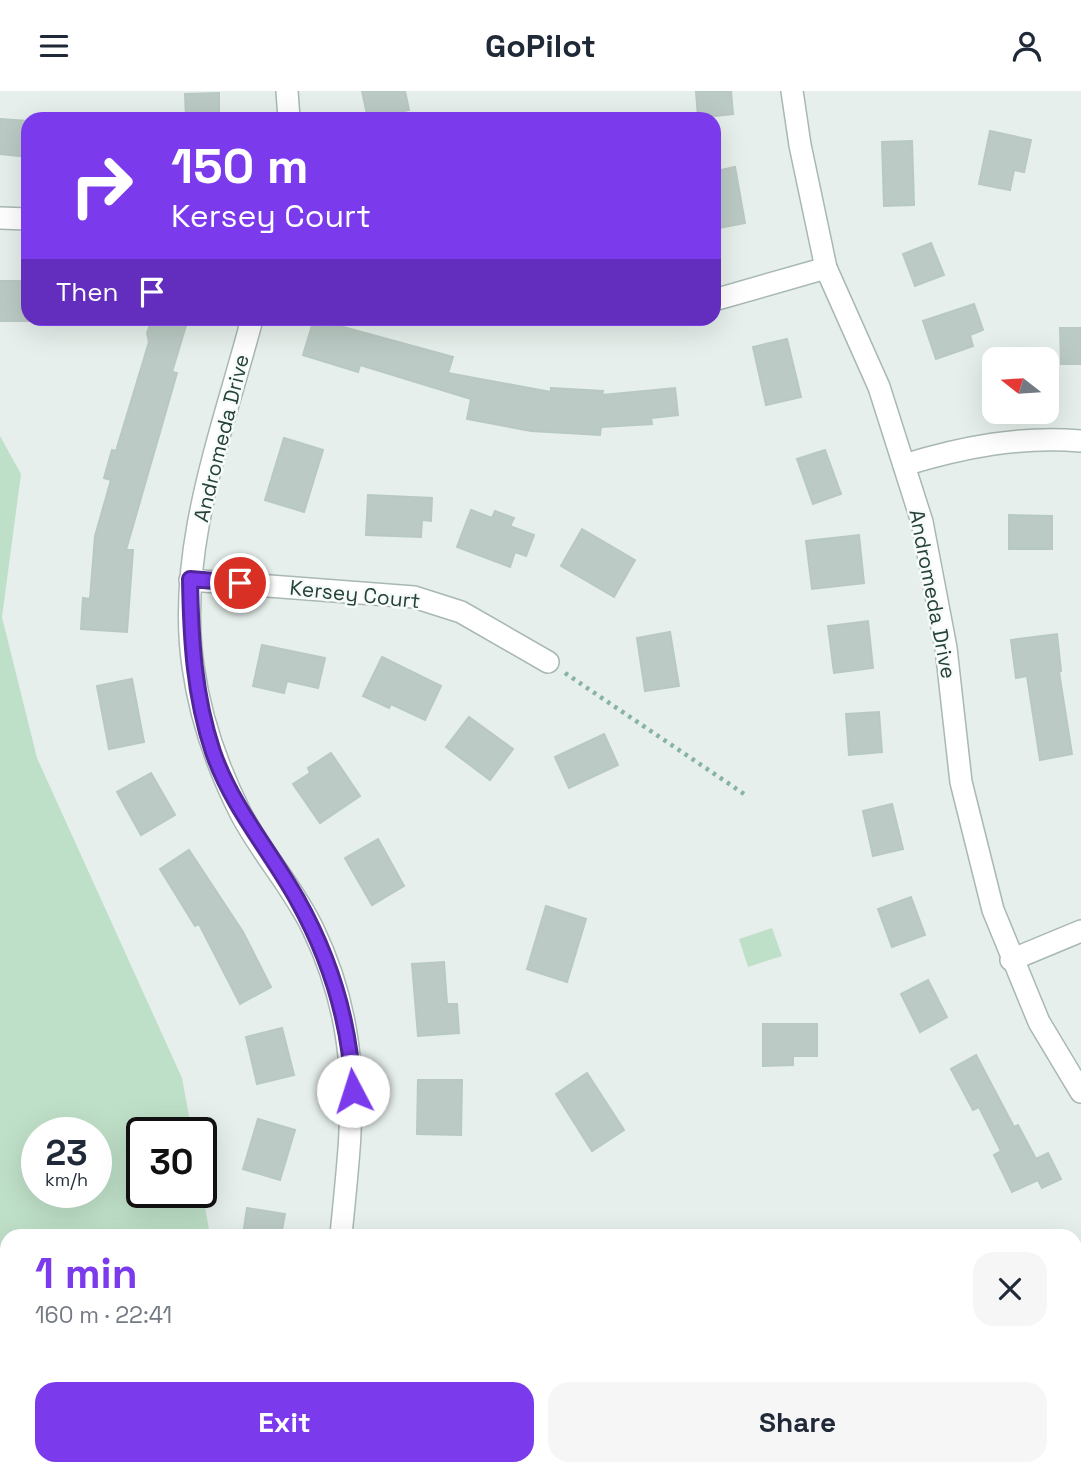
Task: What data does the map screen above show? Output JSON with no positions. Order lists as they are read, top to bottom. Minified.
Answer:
{"streets":{"street":["Andromeda Drive","Kersey Court"]},"crossings":[["Andromeda Drive","Kersey Court"]],"north":"left","page":{"header":"GoPilot","turn":["150 m","Kersey Court"],"then":"Then","speed":"23 km/h","limit":"30","heading":["1 min","160 m · 22:41"],"buttons":["Exit","Share"]}}
